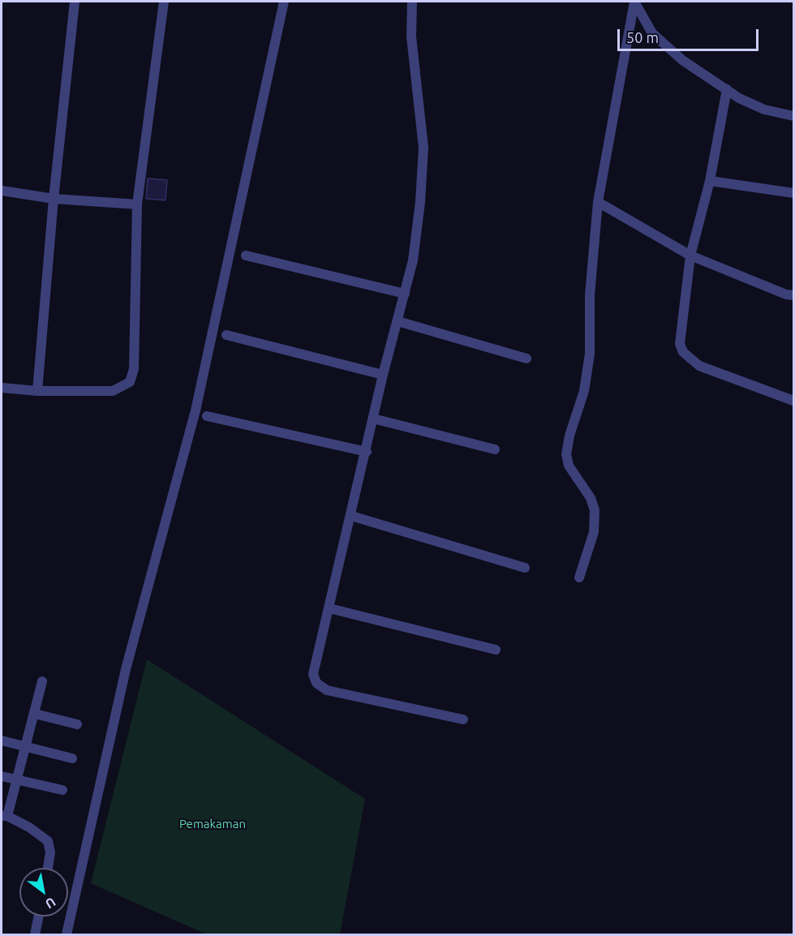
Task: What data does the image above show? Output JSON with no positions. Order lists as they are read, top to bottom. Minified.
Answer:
{"parks":["Pemakaman"],"scale_bar":"50 m","north":"bottom right"}
